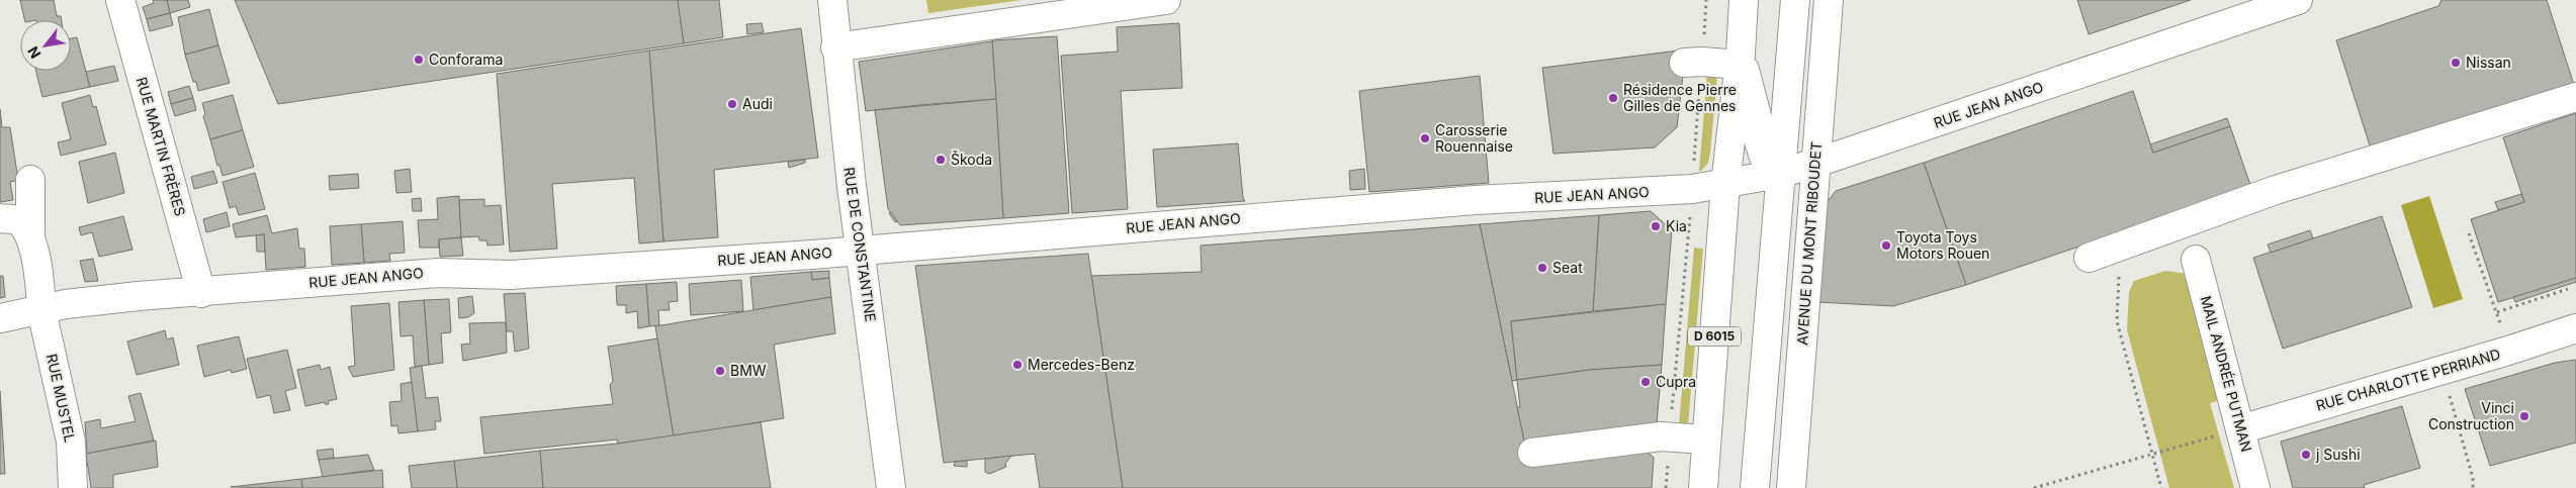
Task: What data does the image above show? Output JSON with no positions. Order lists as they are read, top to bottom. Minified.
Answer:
{"streets":{"street":["RUE JEAN ANGO","RUE MARTIN FRÈRES","AVENUE DU MONT RIBOUDET","RUE DE CONSTANTINE","D 6015","MAIL ANDRÉE PUTMAN","RUE CHARLOTTE PERRIAND","RUE MUSTEL"]},"crossings":[["RUE JEAN ANGO","RUE MARTIN FRÈRES"],["RUE JEAN ANGO","AVENUE DU MONT RIBOUDET"],["RUE JEAN ANGO","RUE DE CONSTANTINE"],["RUE JEAN ANGO","D 6015"],["RUE JEAN ANGO","RUE MUSTEL"],["MAIL ANDRÉE PUTMAN","RUE CHARLOTTE PERRIAND"]],"places":["Conforama","Nissan","Résidence Pierre Gilles de Gennes","Audi","Carosserie Rouennaise","Škoda","Kia","Toyota Toys Motors Rouen","Seat","Mercedes-Benz","BMW","Cupra","Vinci Construction","j Sushi"],"north":"bottom left"}
